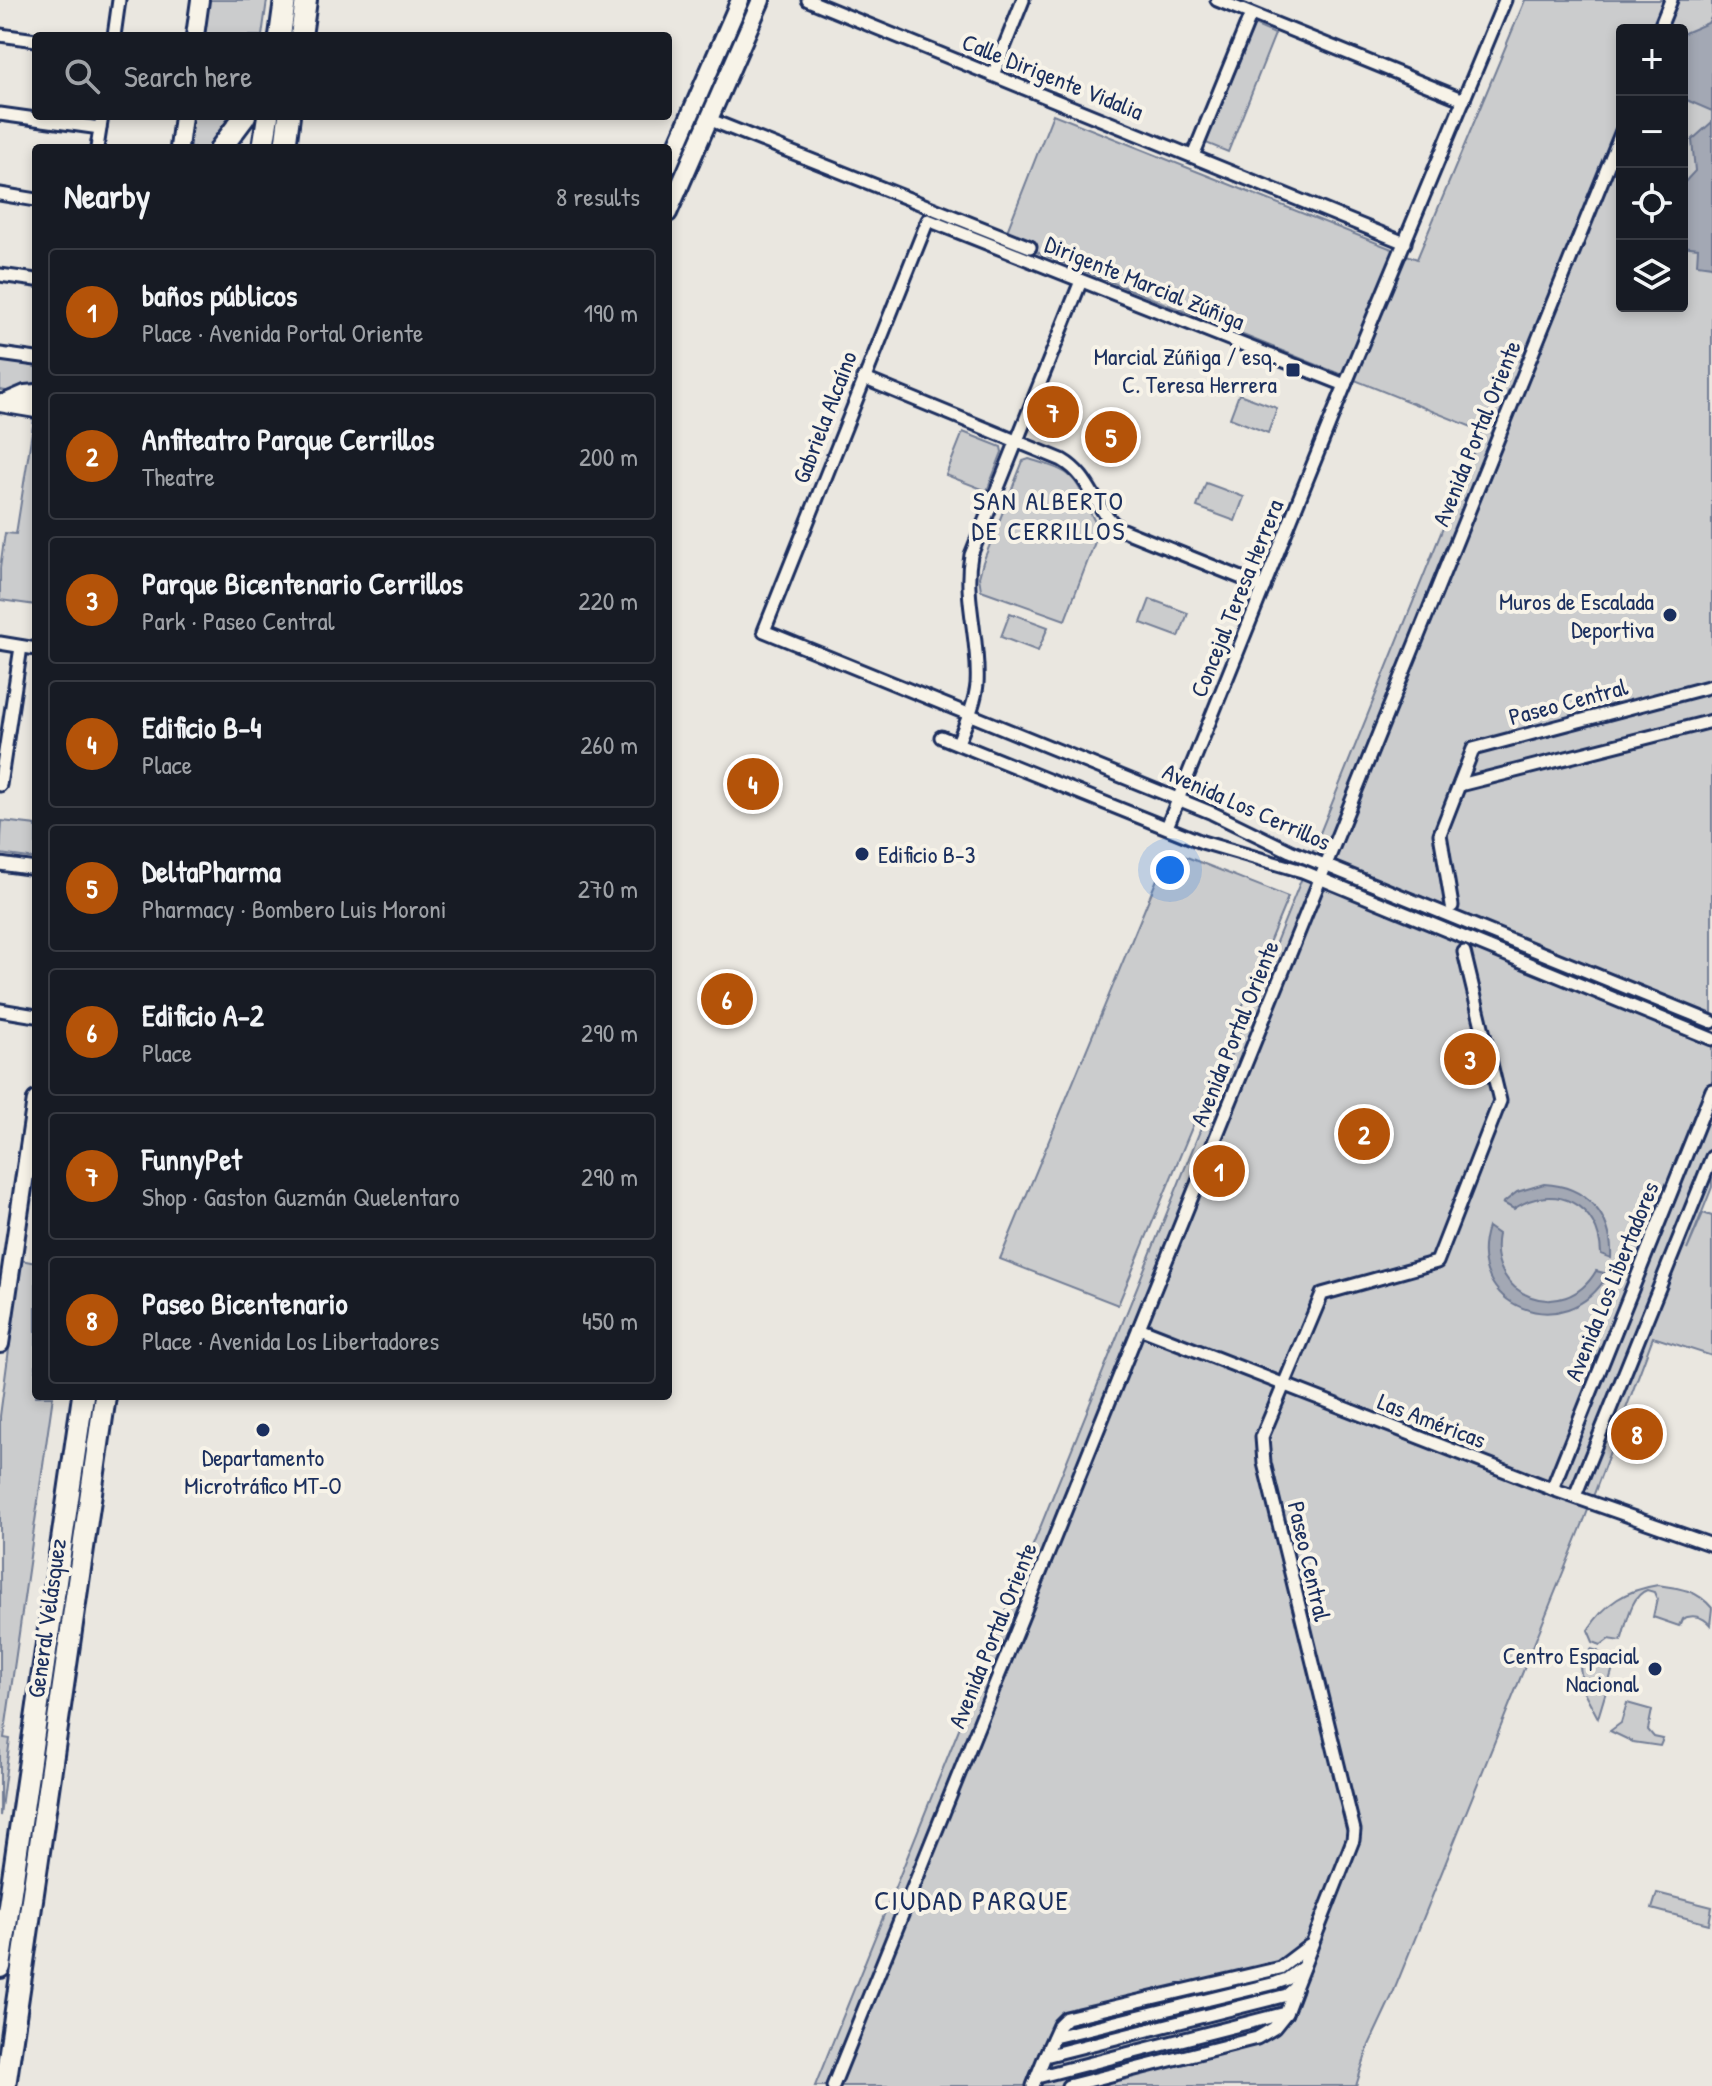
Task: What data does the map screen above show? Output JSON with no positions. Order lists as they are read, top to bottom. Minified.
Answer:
{"streets":{"highway":["General Velásquez"],"street":["Calle Dirigente Vidalia","Dirigente Marcial Zúñiga","Gabriela Alcaíno","Avenida Portal Oriente","Concejal Teresa Herrera","Paseo Central","Avenida Los Cerrillos","Avenida Los Libertadores","Las Américas"]},"crossings":[["Calle Dirigente Vidalia","Concejal Teresa Herrera"],["Dirigente Marcial Zúñiga","Gabriela Alcaíno"],["Dirigente Marcial Zúñiga","Concejal Teresa Herrera"],["Gabriela Alcaíno","Avenida Los Cerrillos"],["Avenida Portal Oriente","Avenida Los Cerrillos"],["Avenida Portal Oriente","Las Américas"],["Concejal Teresa Herrera","Avenida Los Cerrillos"],["Paseo Central","Las Américas"],["Avenida Los Libertadores","Las Américas"]],"districts":["SAN ALBERTO DE CERRILLOS","CIUDAD PARQUE"],"places":{"transit":["Marcial Zúñiga / esq. C. Teresa Herrera"],"other":["Muros de Escalada Deportiva","Edificio B-3","Departamento Microtráfico MT-O","Centro Espacial Nacional"]},"page":{"map_buttons":["+","−"],"search":"Search here","heading":["Nearby","8 results"],"list":[{"mark":"1","name":"baños públicos","note":"Place · Avenida Portal Oriente","value":"190 m"},{"mark":"2","name":"Anfiteatro Parque Cerrillos","note":"Theatre","value":"200 m"},{"mark":"3","name":"Parque Bicentenario Cerrillos","note":"Park · Paseo Central","value":"220 m"},{"mark":"4","name":"Edificio B-4","note":"Place","value":"260 m"},{"mark":"5","name":"DeltaPharma","note":"Pharmacy · Bombero Luis Moroni","value":"270 m"},{"mark":"6","name":"Edificio A-2","note":"Place","value":"290 m"},{"mark":"7","name":"FunnyPet","note":"Shop · Gaston Guzmán Quelentaro","value":"290 m"},{"mark":"8","name":"Paseo Bicentenario","note":"Place · Avenida Los Libertadores","value":"450 m"}],"pins":["7","5","4","6","3","2","1","8"]}}
